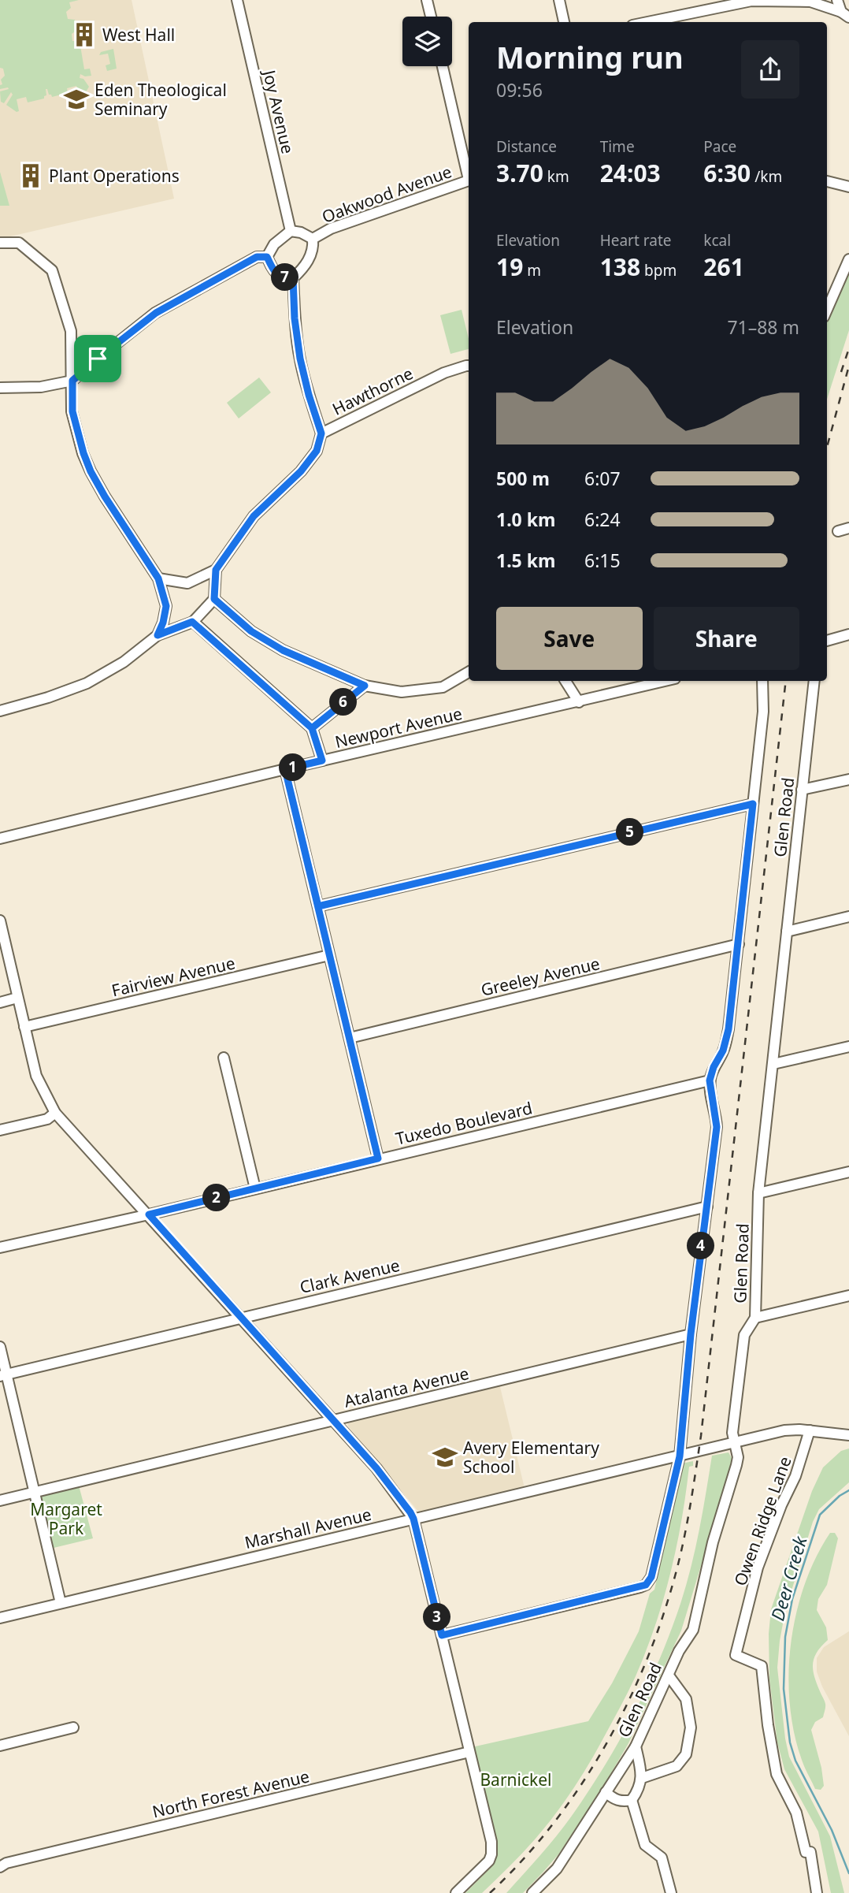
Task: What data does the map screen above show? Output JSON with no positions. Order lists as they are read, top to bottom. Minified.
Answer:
{"streets":{"street":["Joy Avenue","Oakwood Avenue","Hawthorne","Newport Avenue","Glen Road","Fairview Avenue","Greeley Avenue","Tuxedo Boulevard","Clark Avenue","Atalanta Avenue","Owen Ridge Lane","Marshall Avenue","North Forest Avenue"]},"crossings":[["Joy Avenue","Oakwood Avenue"],["Glen Road","Greeley Avenue"],["Glen Road","Tuxedo Boulevard"],["Glen Road","Marshall Avenue"],["Owen Ridge Lane","Marshall Avenue"]],"water":["Deer Creek"],"parks":["Margaret Park","Barnickel"],"places":{"building":["West Hall","Plant Operations"],"school or university":["Eden Theological Seminary","Avery Elementary School"]},"page":{"heading":["Morning run","09:56"],"stats":[["Distance","3.70 km"],["Time","24:03"],["Pace","6:30 /km"],["Elevation","19 m"],["Heart rate","138 bpm"],["kcal","261"]],"pins":["7","6","1","5","2","4","3"],"chart":["Elevation","71–88 m"],"list":[{"name":"500 m","note":"6:07"},{"name":"1.0 km","note":"6:24"},{"name":"1.5 km","note":"6:15"}],"buttons":["Save","Share"]}}
